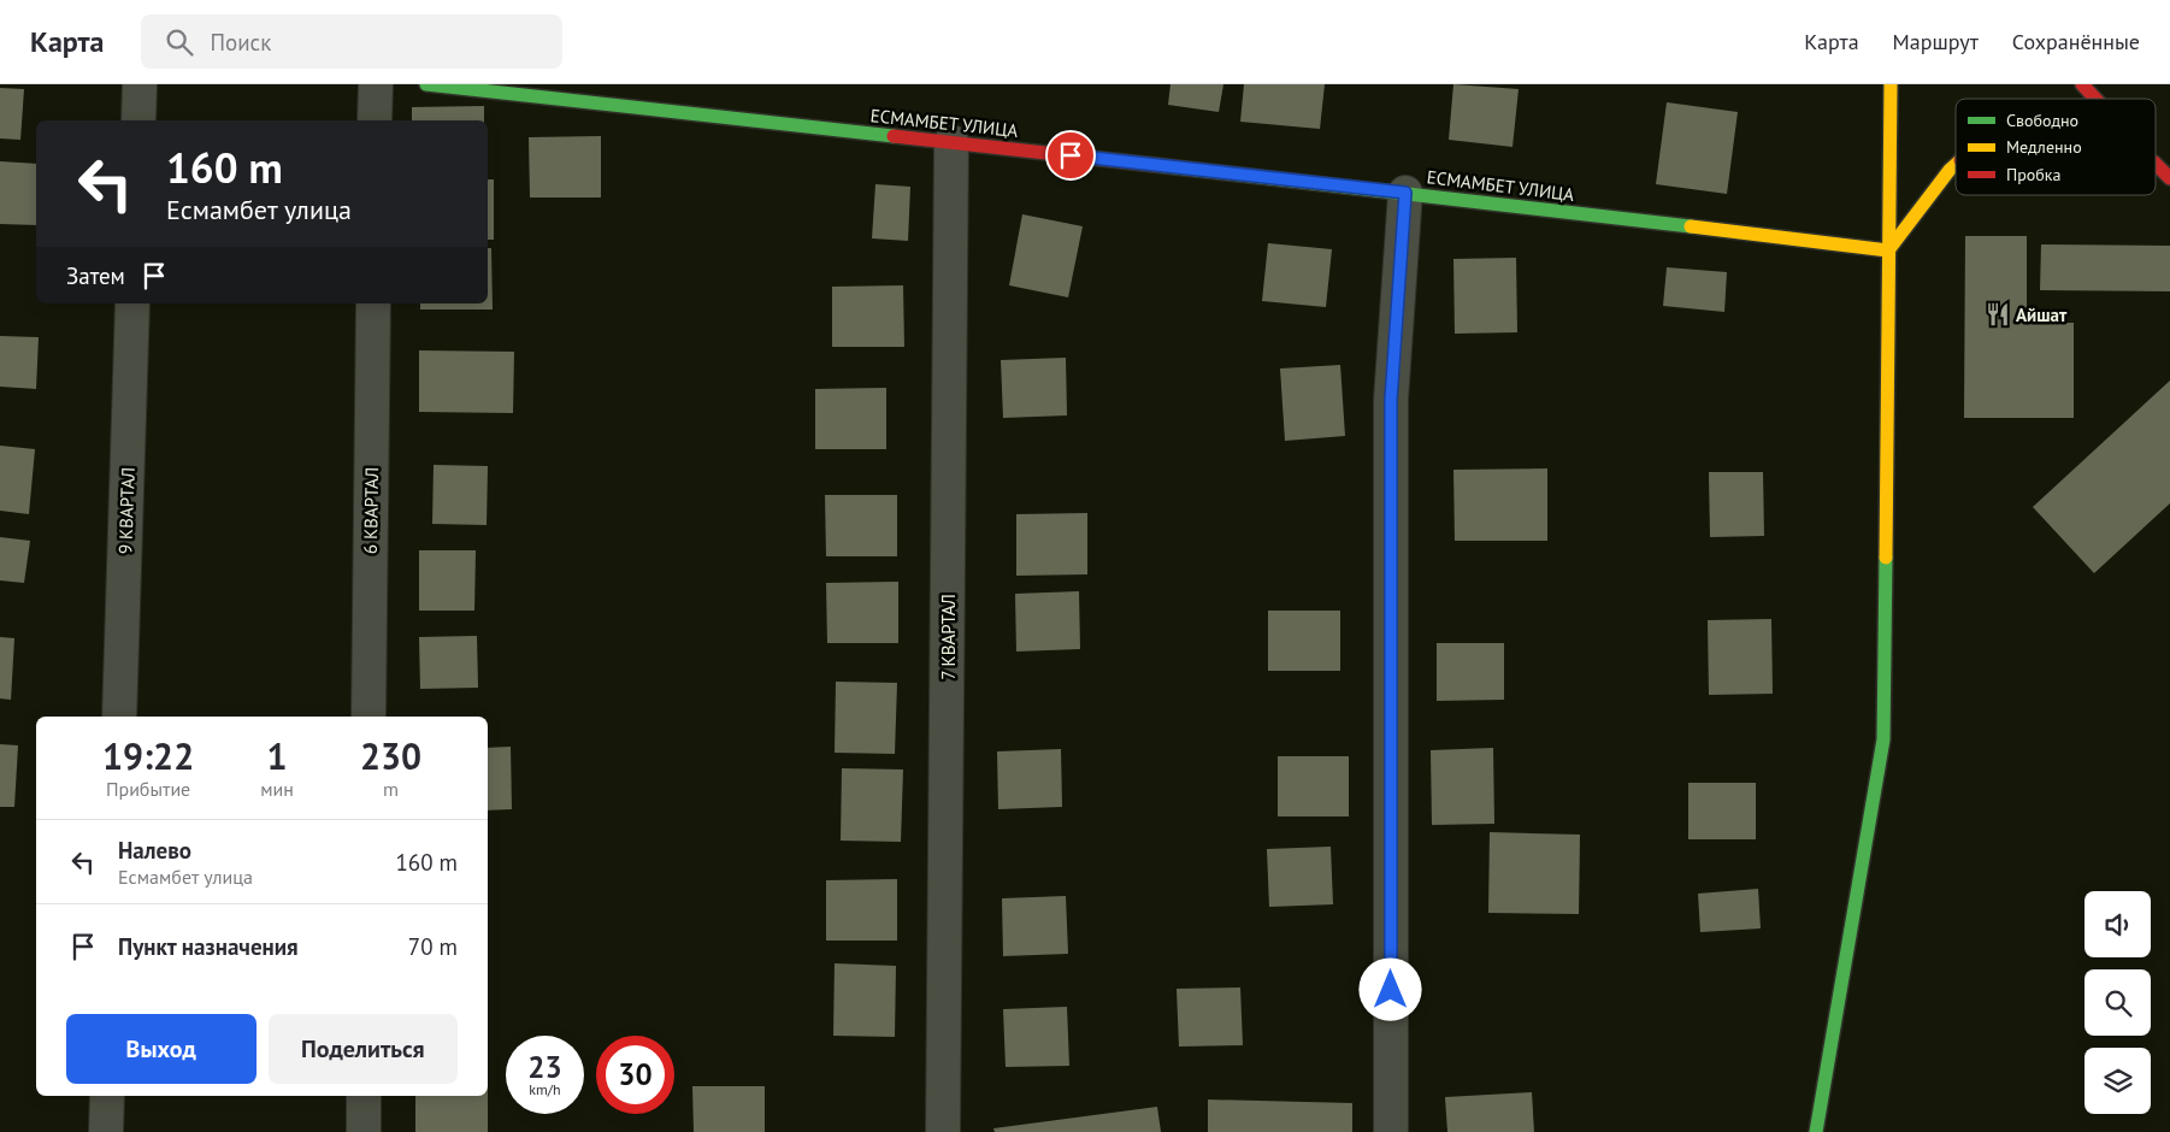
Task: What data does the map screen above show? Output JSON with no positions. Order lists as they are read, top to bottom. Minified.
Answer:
{"streets":{"street":["ЕСМАМБЕТ УЛИЦА","9 КВАРТАЛ","6 КВАРТАЛ","7 КВАРТАЛ"]},"crossings":[["ЕСМАМБЕТ УЛИЦА","7 КВАРТАЛ"]],"places":{"restaurant":["Айшат"]},"legend":["Свободно","Медленно","Пробка"],"page":{"header":"Карта","search":"Поиск","nav":["Карта","Маршрут","Сохранённые"],"turn":["160 m","Есмамбет улица"],"then":"Затем","eta":["19:22","Прибытие","1","мин","230","m"],"list":[{"name":"Налево","note":"Есмамбет улица","value":"160 m"},{"name":"Пункт назначения","value":"70 m"}],"buttons":["Выход","Поделиться"],"speed":"23 km/h","limit":"30"}}
